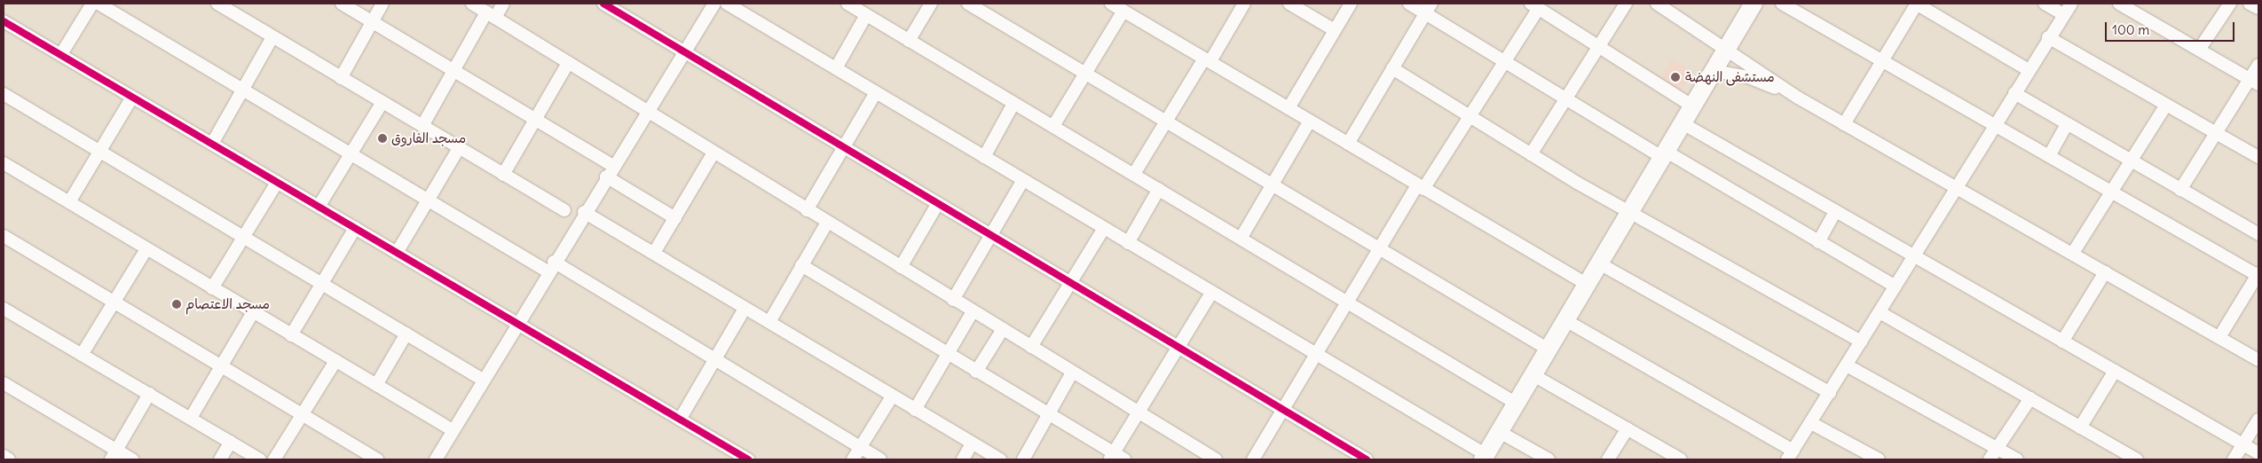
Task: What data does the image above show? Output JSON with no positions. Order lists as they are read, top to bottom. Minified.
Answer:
{"places":["مستشفى النهضة","مسجد الفاروق","مسجد الاعتصام"],"scale_bar":"100 m"}
